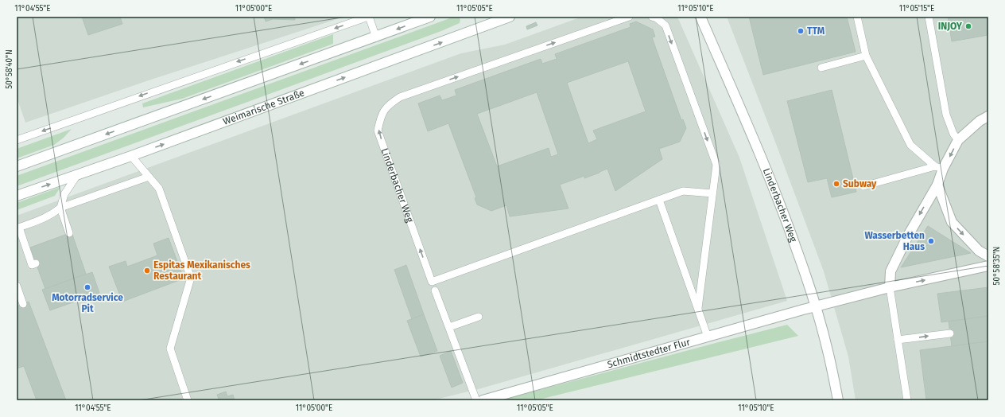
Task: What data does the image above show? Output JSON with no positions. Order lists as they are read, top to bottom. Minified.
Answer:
{"streets":{"street":["Weimarische Straße","Linderbacher Weg","Schmidtstedter Flur"]},"crossings":[["Linderbacher Weg","Schmidtstedter Flur"]],"places":["INJOY","TTM","Subway","Wasserbetten Haus","Espitas Mexikanisches Restaurant","Motorradservice Pit"],"coordinates":["11°04'55\"E","11°05'00\"E","11°05'05\"E","11°05'10\"E","11°05'15\"E","50°58'40\"N","50°58'35\"N"]}
